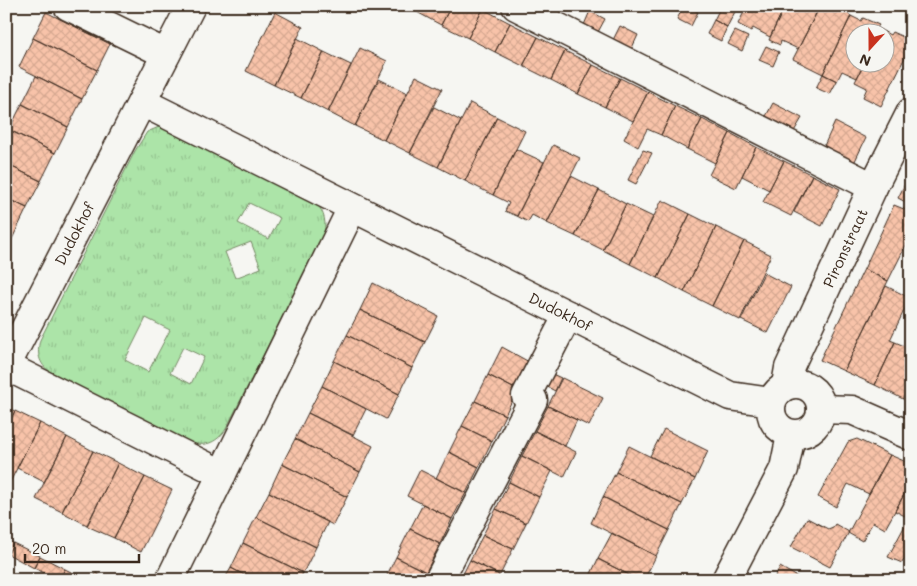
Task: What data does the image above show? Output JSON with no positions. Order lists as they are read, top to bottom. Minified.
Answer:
{"streets":{"street":["Dudokhof","Pironstraat"]},"crossings":[["Dudokhof","Pironstraat"]],"scale_bar":"20 m","north":"bottom"}
